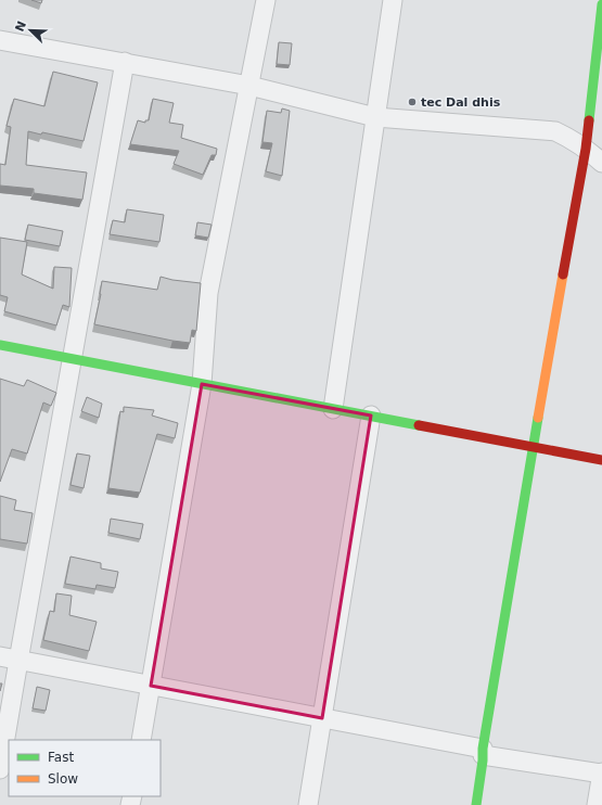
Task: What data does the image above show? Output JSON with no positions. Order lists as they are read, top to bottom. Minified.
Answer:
{"places":["tec Dal dhis"],"legend":["Fast","Slow"],"north":"top left"}
